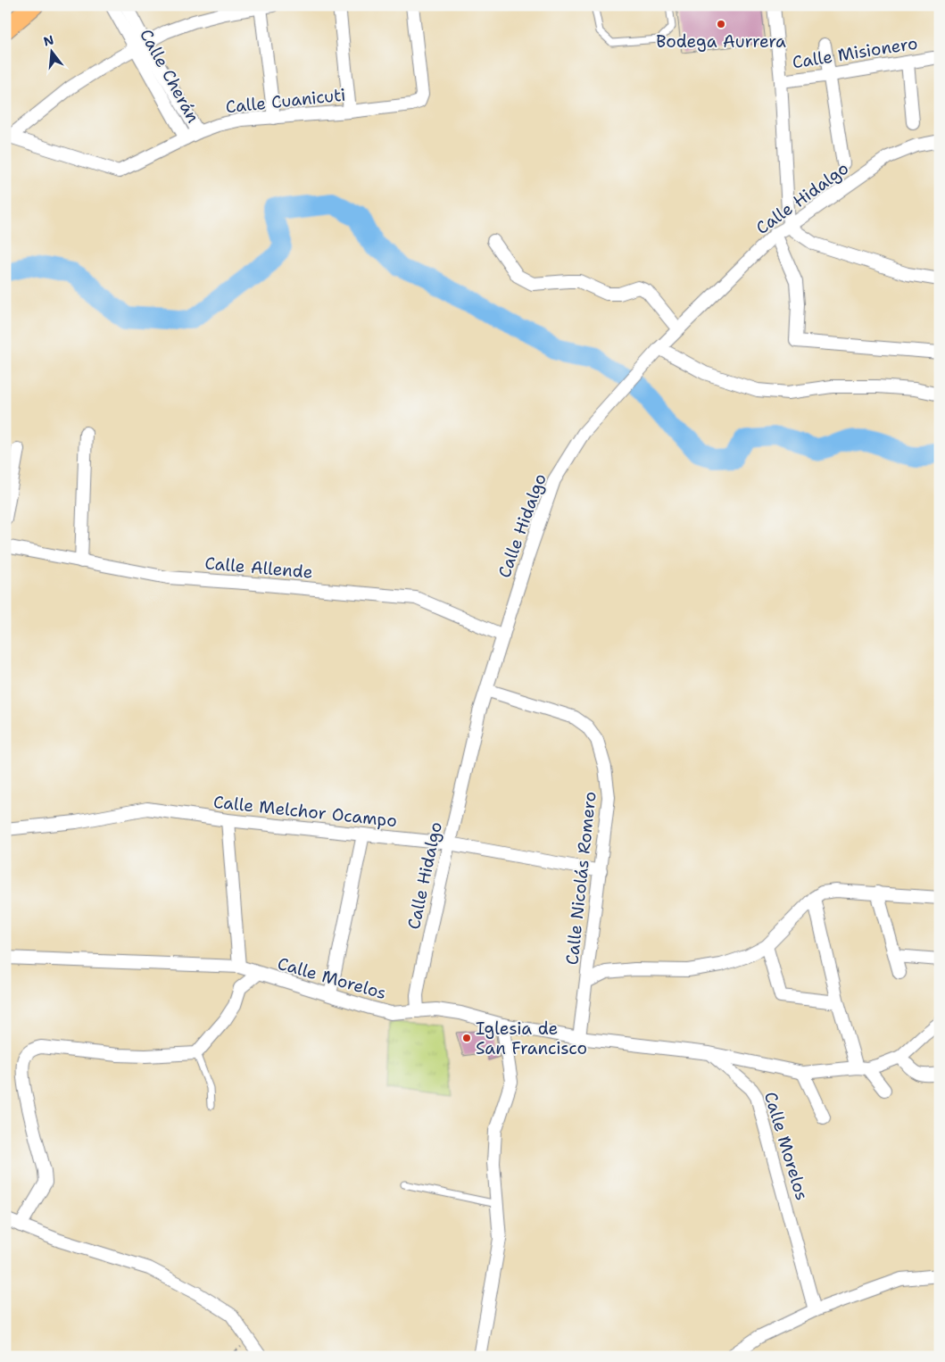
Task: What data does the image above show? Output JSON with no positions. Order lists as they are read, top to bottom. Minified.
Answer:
{"streets":{"street":["Calle Misionero","Calle Cherán","Calle Cuanicuti","Calle Hidalgo","Calle Allende","Calle Melchor Ocampo","Calle Nicolás Romero","Calle Morelos"]},"crossings":[["Calle Cherán","Calle Cuanicuti"],["Calle Hidalgo","Calle Allende"],["Calle Hidalgo","Calle Melchor Ocampo"],["Calle Hidalgo","Calle Nicolás Romero"],["Calle Hidalgo","Calle Morelos"],["Calle Melchor Ocampo","Calle Nicolás Romero"],["Calle Nicolás Romero","Calle Morelos"]],"places":["Bodega Aurrera","Iglesia de San Francisco"],"north":"top"}
